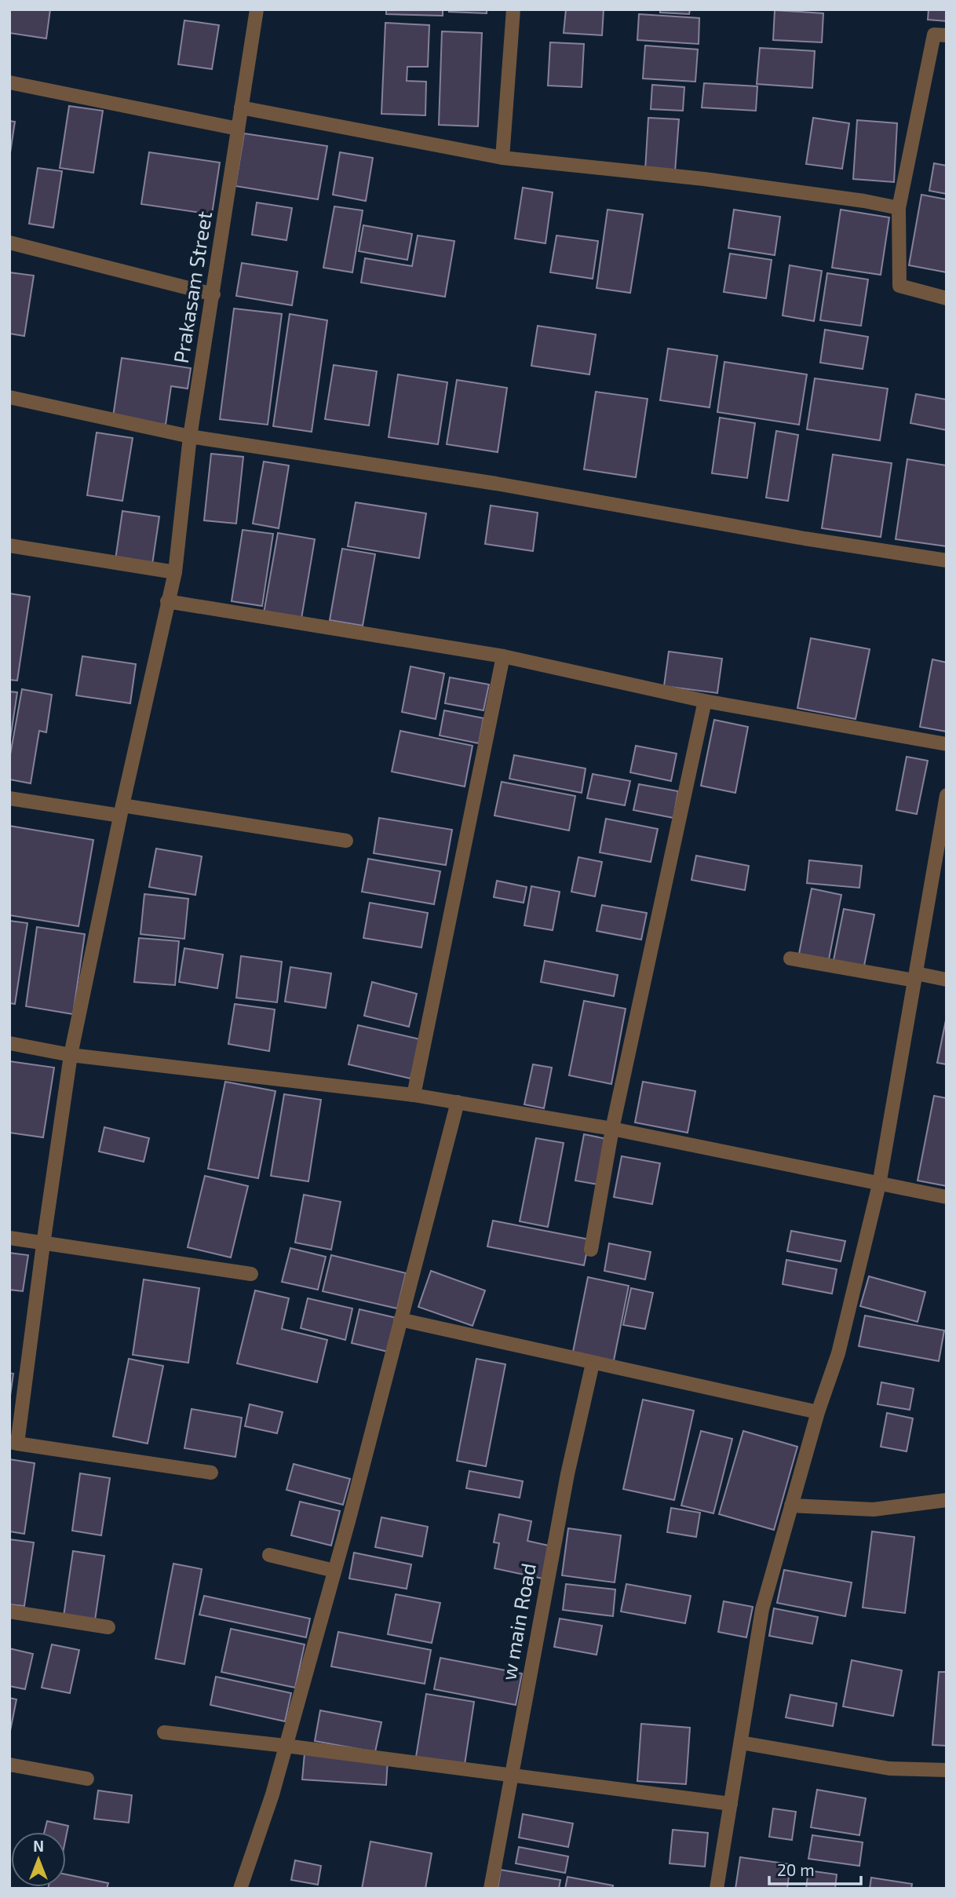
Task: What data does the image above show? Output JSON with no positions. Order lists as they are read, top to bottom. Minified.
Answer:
{"streets":{"street":["Prakasam Street","w main Road"]},"scale_bar":"20 m","north":"top"}
